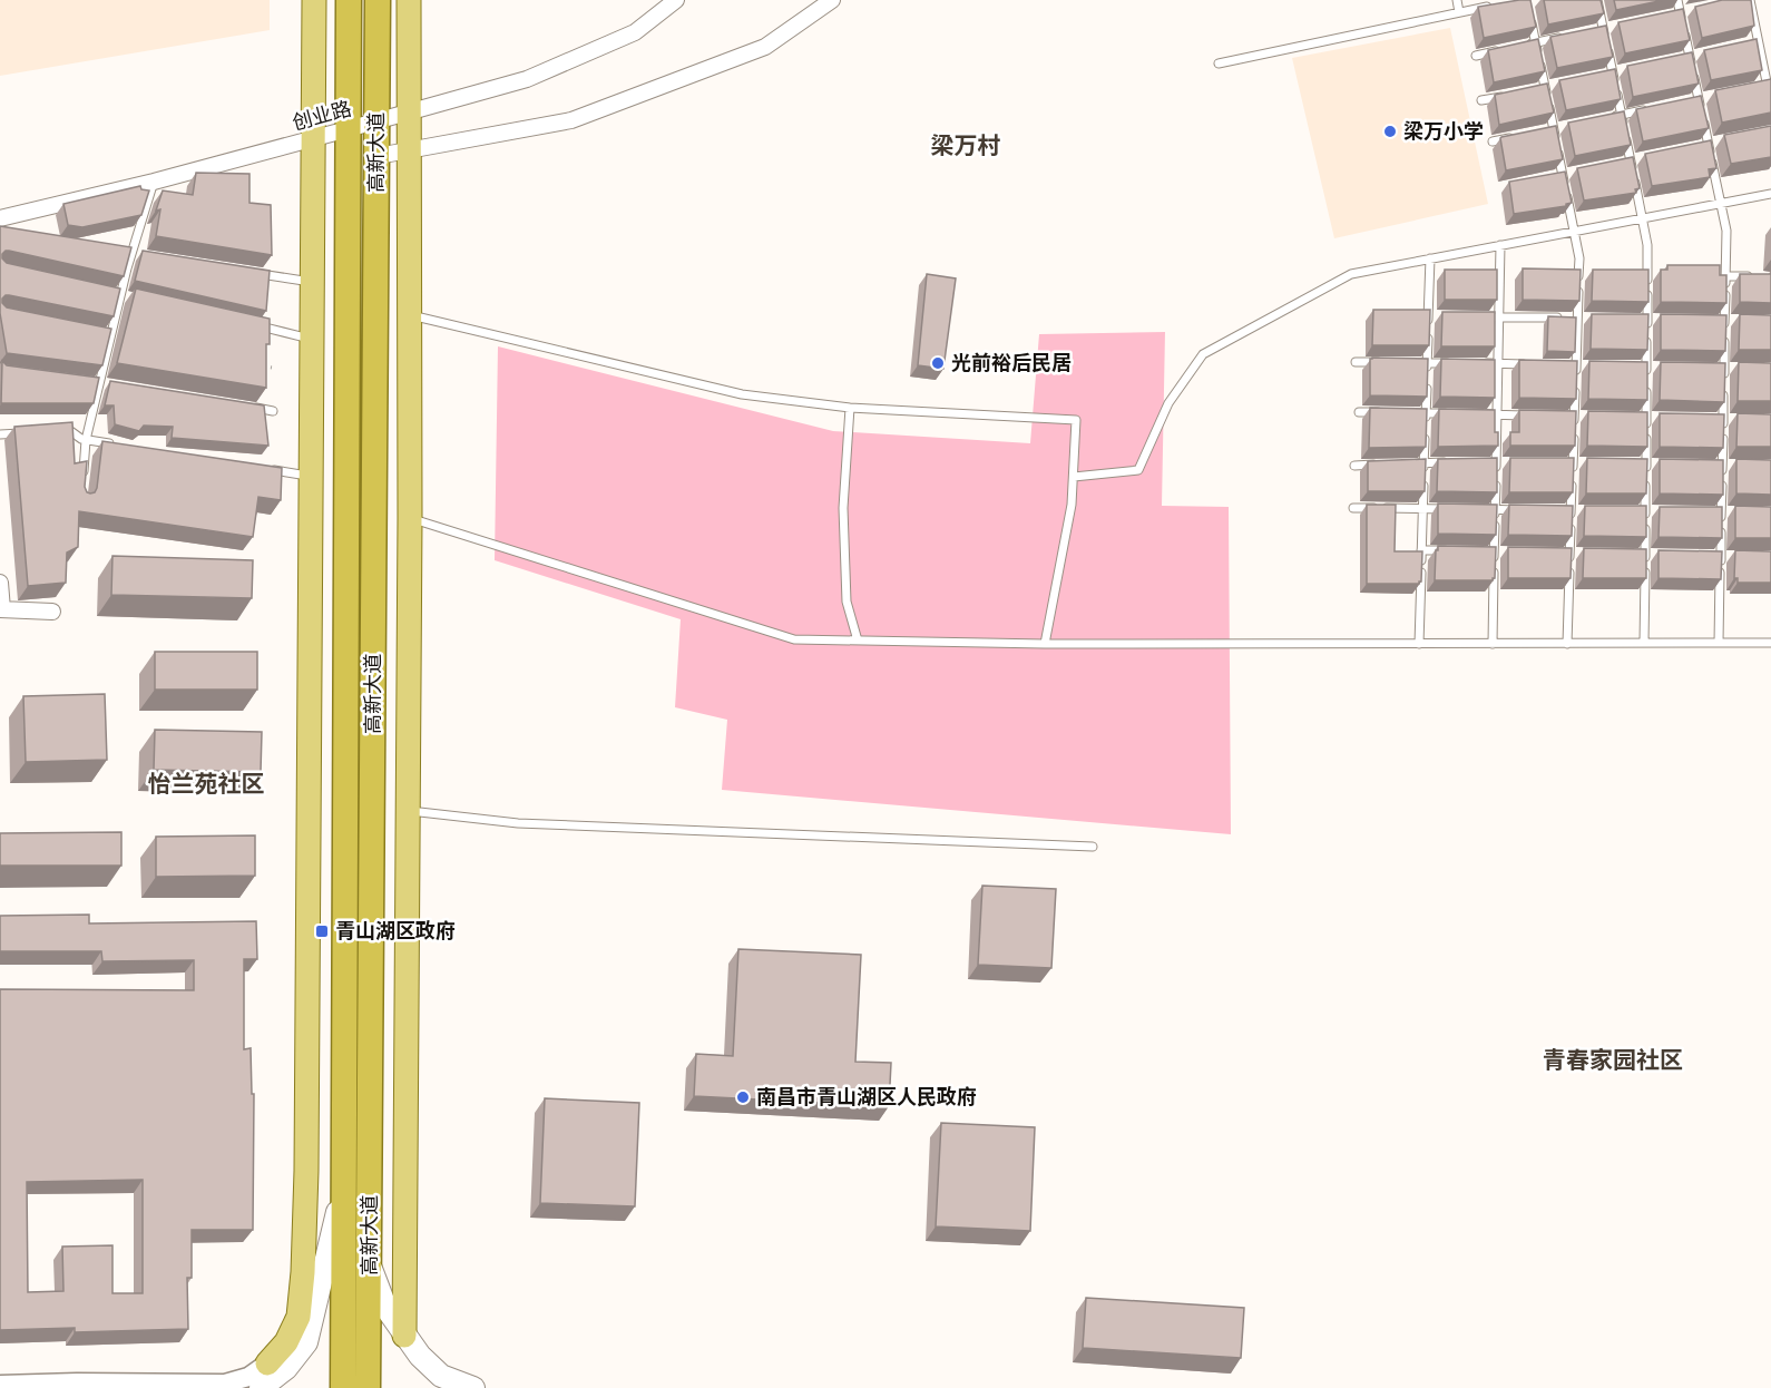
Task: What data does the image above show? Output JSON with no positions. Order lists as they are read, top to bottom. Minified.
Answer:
{"streets":{"highway":["高新大道"],"street":["创业路"]},"crossings":[["创业路","高新大道"]],"districts":["梁万村","怡兰苑社区","青春家园社区"],"places":{"other":["梁万小学","光前裕后民居","南昌市青山湖区人民政府"],"transit":["青山湖区政府"]}}
